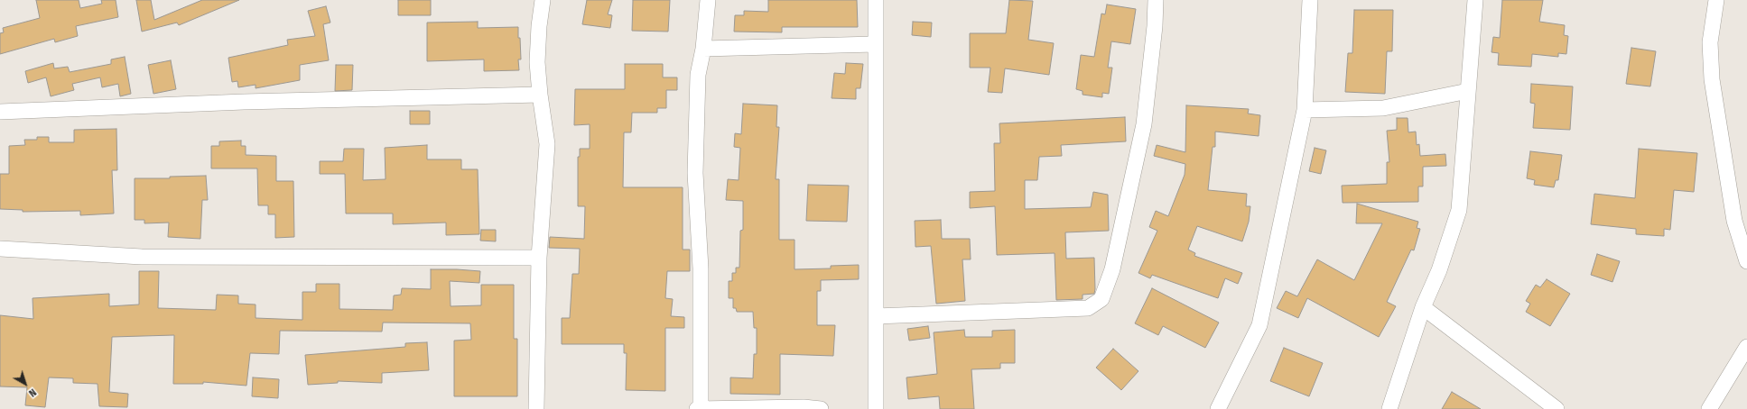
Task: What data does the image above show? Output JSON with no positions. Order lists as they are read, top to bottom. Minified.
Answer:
{"north":"bottom right"}
